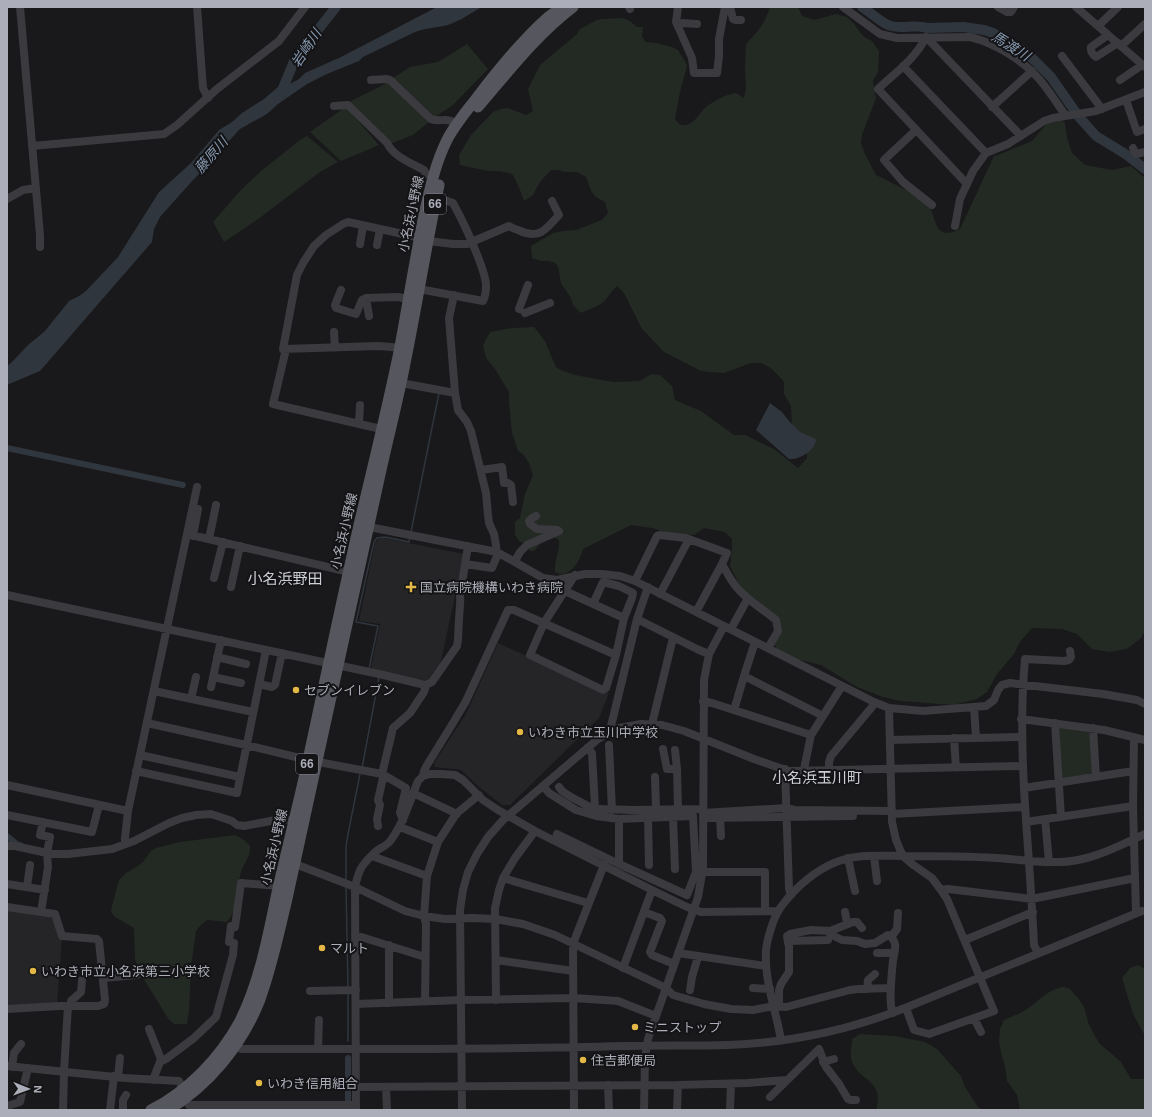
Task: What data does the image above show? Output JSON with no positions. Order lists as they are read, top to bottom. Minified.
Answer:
{"streets":{"main road":["66","小名浜小野線"]},"districts":["小名浜野田","小名浜玉川町"],"water":["馬渡川","岩崎川","藤原川"],"places":{"health":["国立病院機構いわき病院"],"other":["セブンイレブン","いわき市立玉川中学校","マルト","いわき市立小名浜第三小学校","ミニストップ","住吉郵便局","いわき信用組合"]},"north":"right"}
